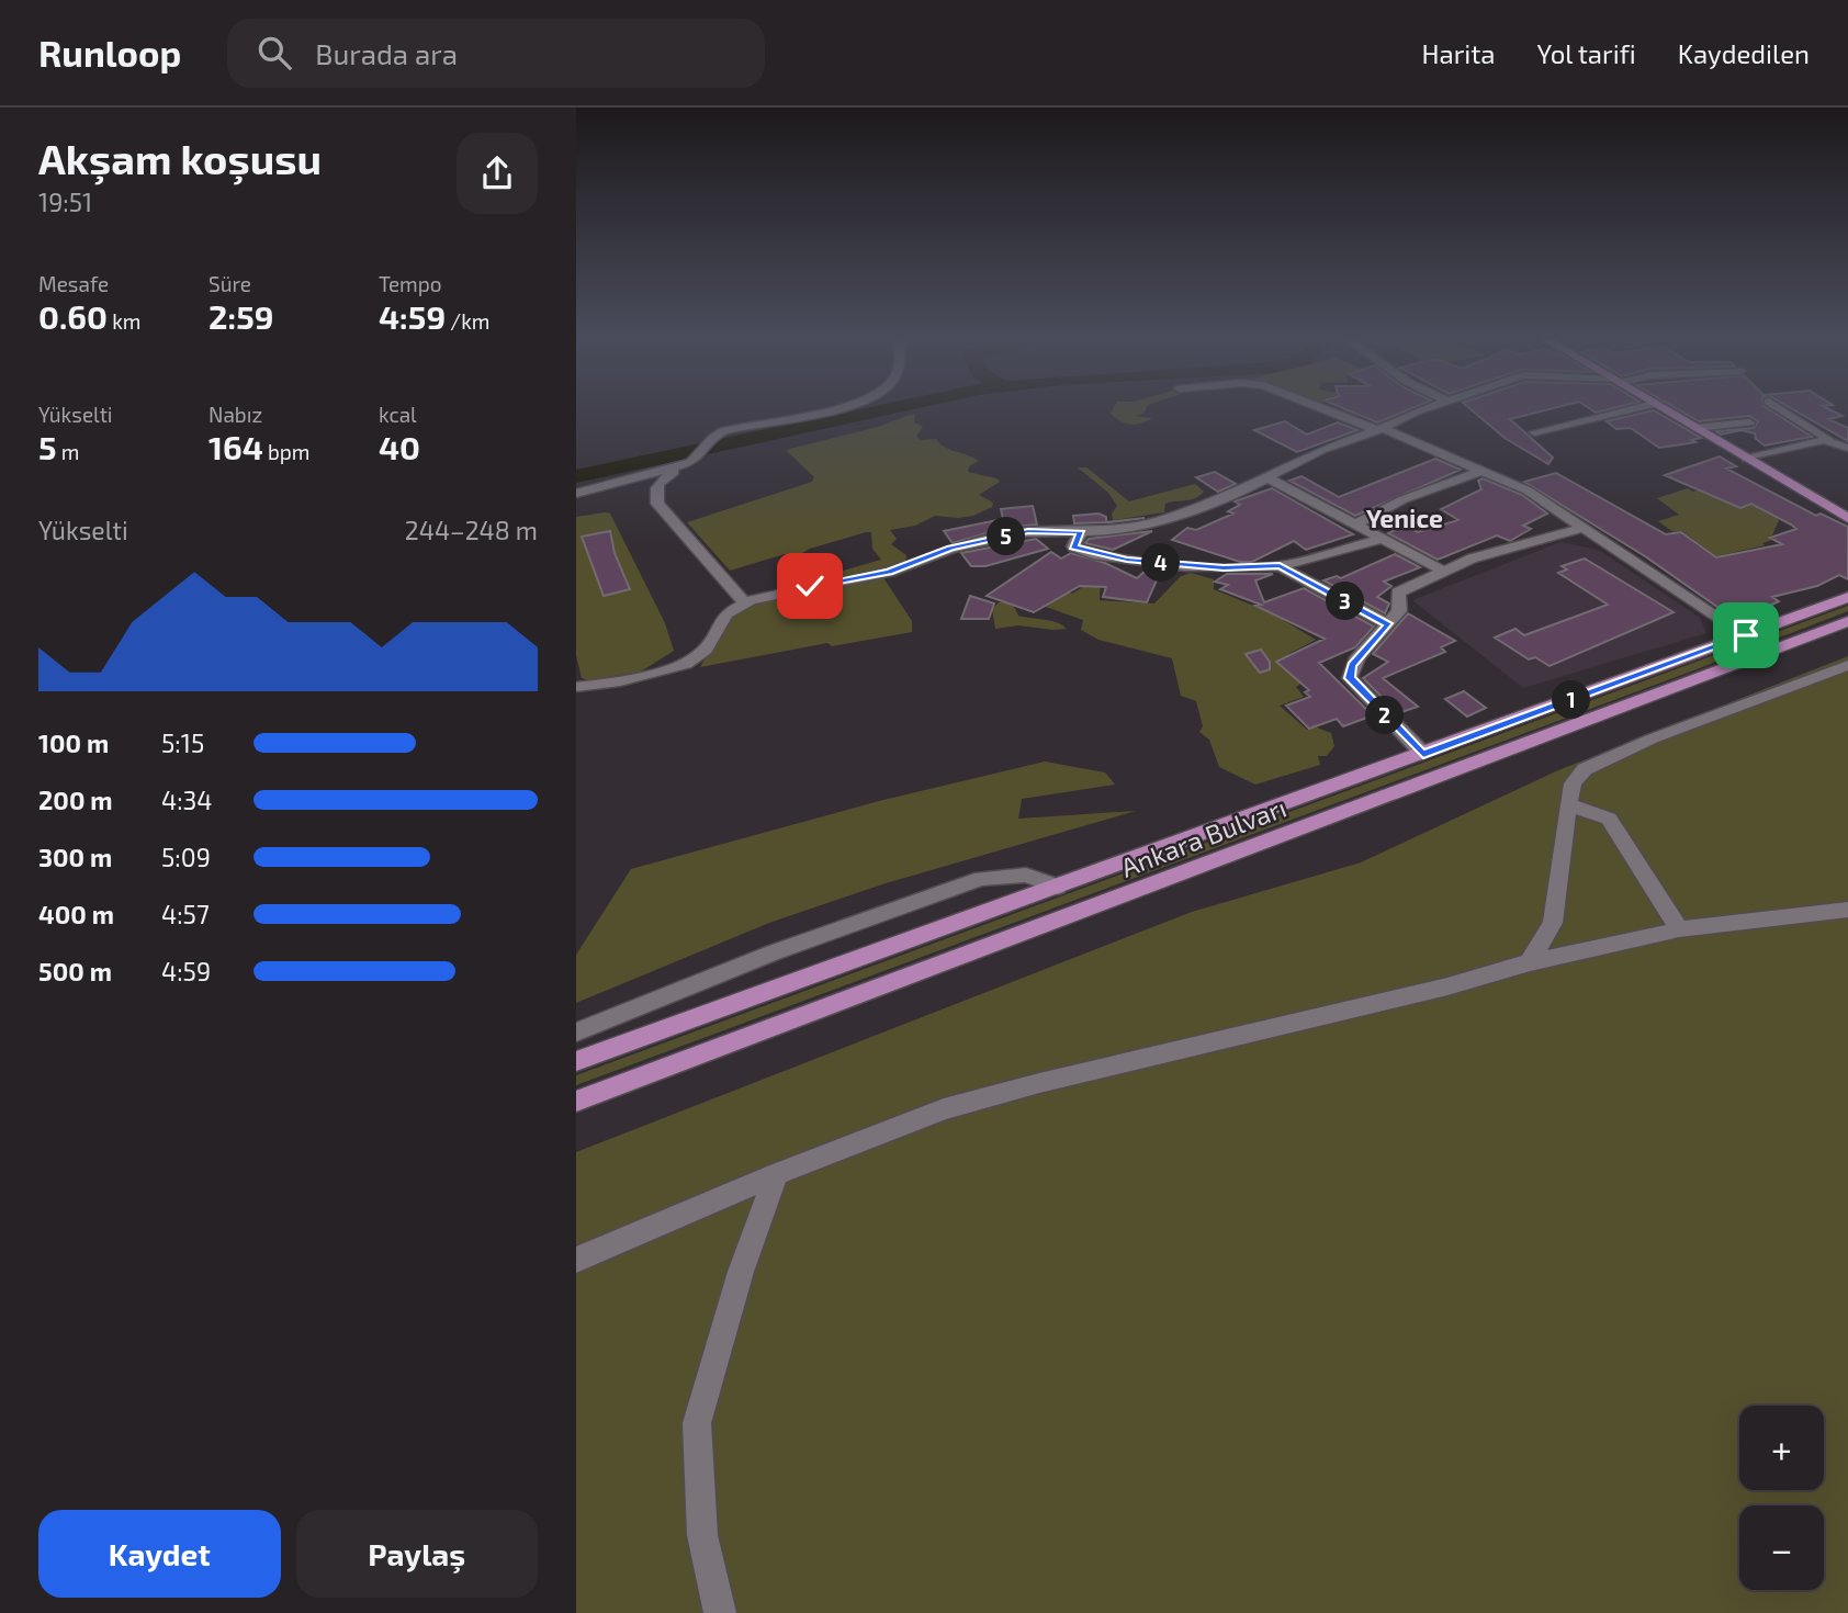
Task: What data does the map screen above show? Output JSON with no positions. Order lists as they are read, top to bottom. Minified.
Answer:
{"streets":{"main road":["Ankara Bulvarı"]},"districts":["Yenice"],"page":{"header":"Runloop","search":"Burada ara","nav":["Harita","Yol tarifi","Kaydedilen"],"heading":["Akşam koşusu","19:51"],"stats":[["Mesafe","0.60 km"],["Süre","2:59"],["Tempo","4:59 /km"],["Yükselti","5 m"],["Nabız","164 bpm"],["kcal","40"]],"chart":["Yükselti","244–248 m"],"pins":["5","4","3","1","2"],"list":[{"name":"100 m","note":"5:15"},{"name":"200 m","note":"4:34"},{"name":"300 m","note":"5:09"},{"name":"400 m","note":"4:57"},{"name":"500 m","note":"4:59"}],"map_buttons":["+","−"],"buttons":["Kaydet","Paylaş"]}}
